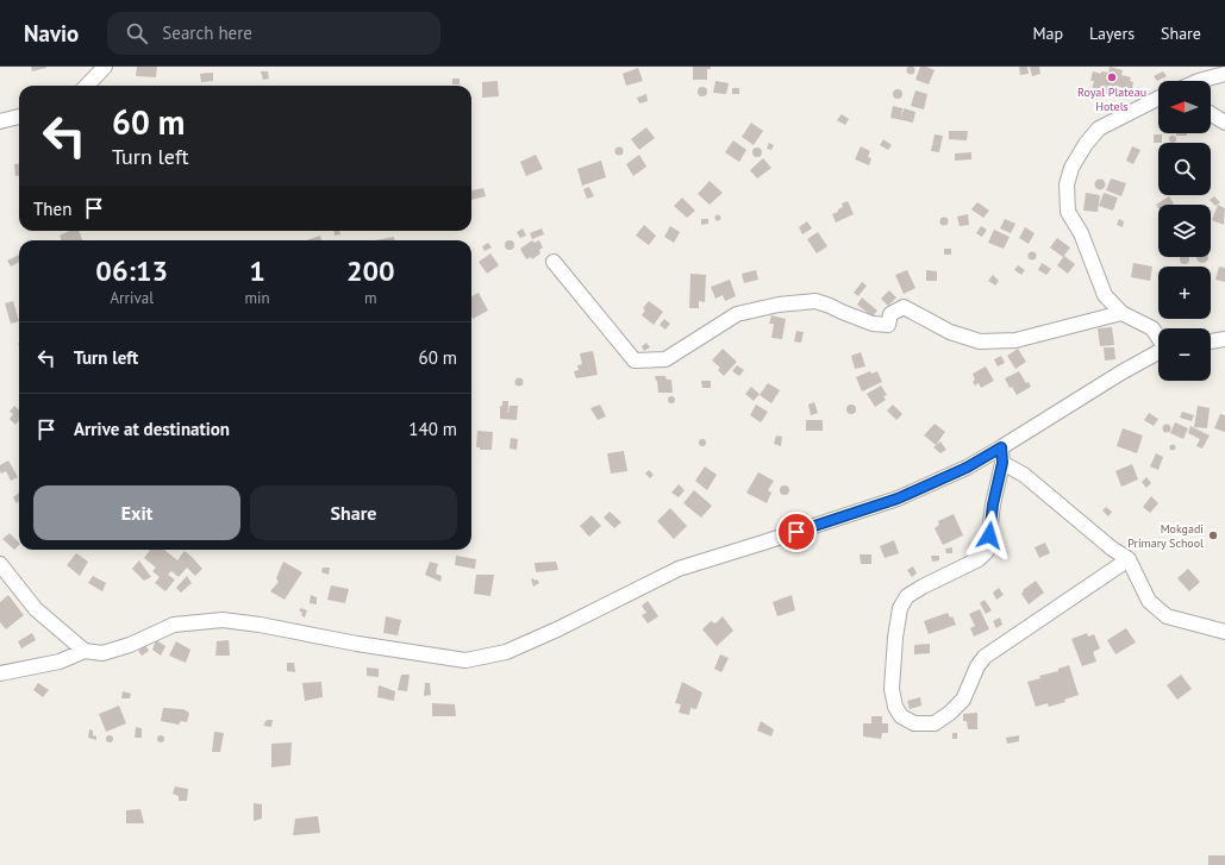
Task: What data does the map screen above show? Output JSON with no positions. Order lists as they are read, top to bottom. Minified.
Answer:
{"places":["Royal Plateau Hotels","Mokgadi Primary School"],"north":"left","page":{"header":"Navio","search":"Search here","nav":["Map","Layers","Share"],"map_buttons":["+","−"],"turn":["60 m","Turn left"],"then":"Then","eta":["06:13","Arrival","1","min","200","m"],"list":[{"name":"Turn left","value":"60 m"},{"name":"Arrive at destination","value":"140 m"}],"buttons":["Exit","Share"]}}
